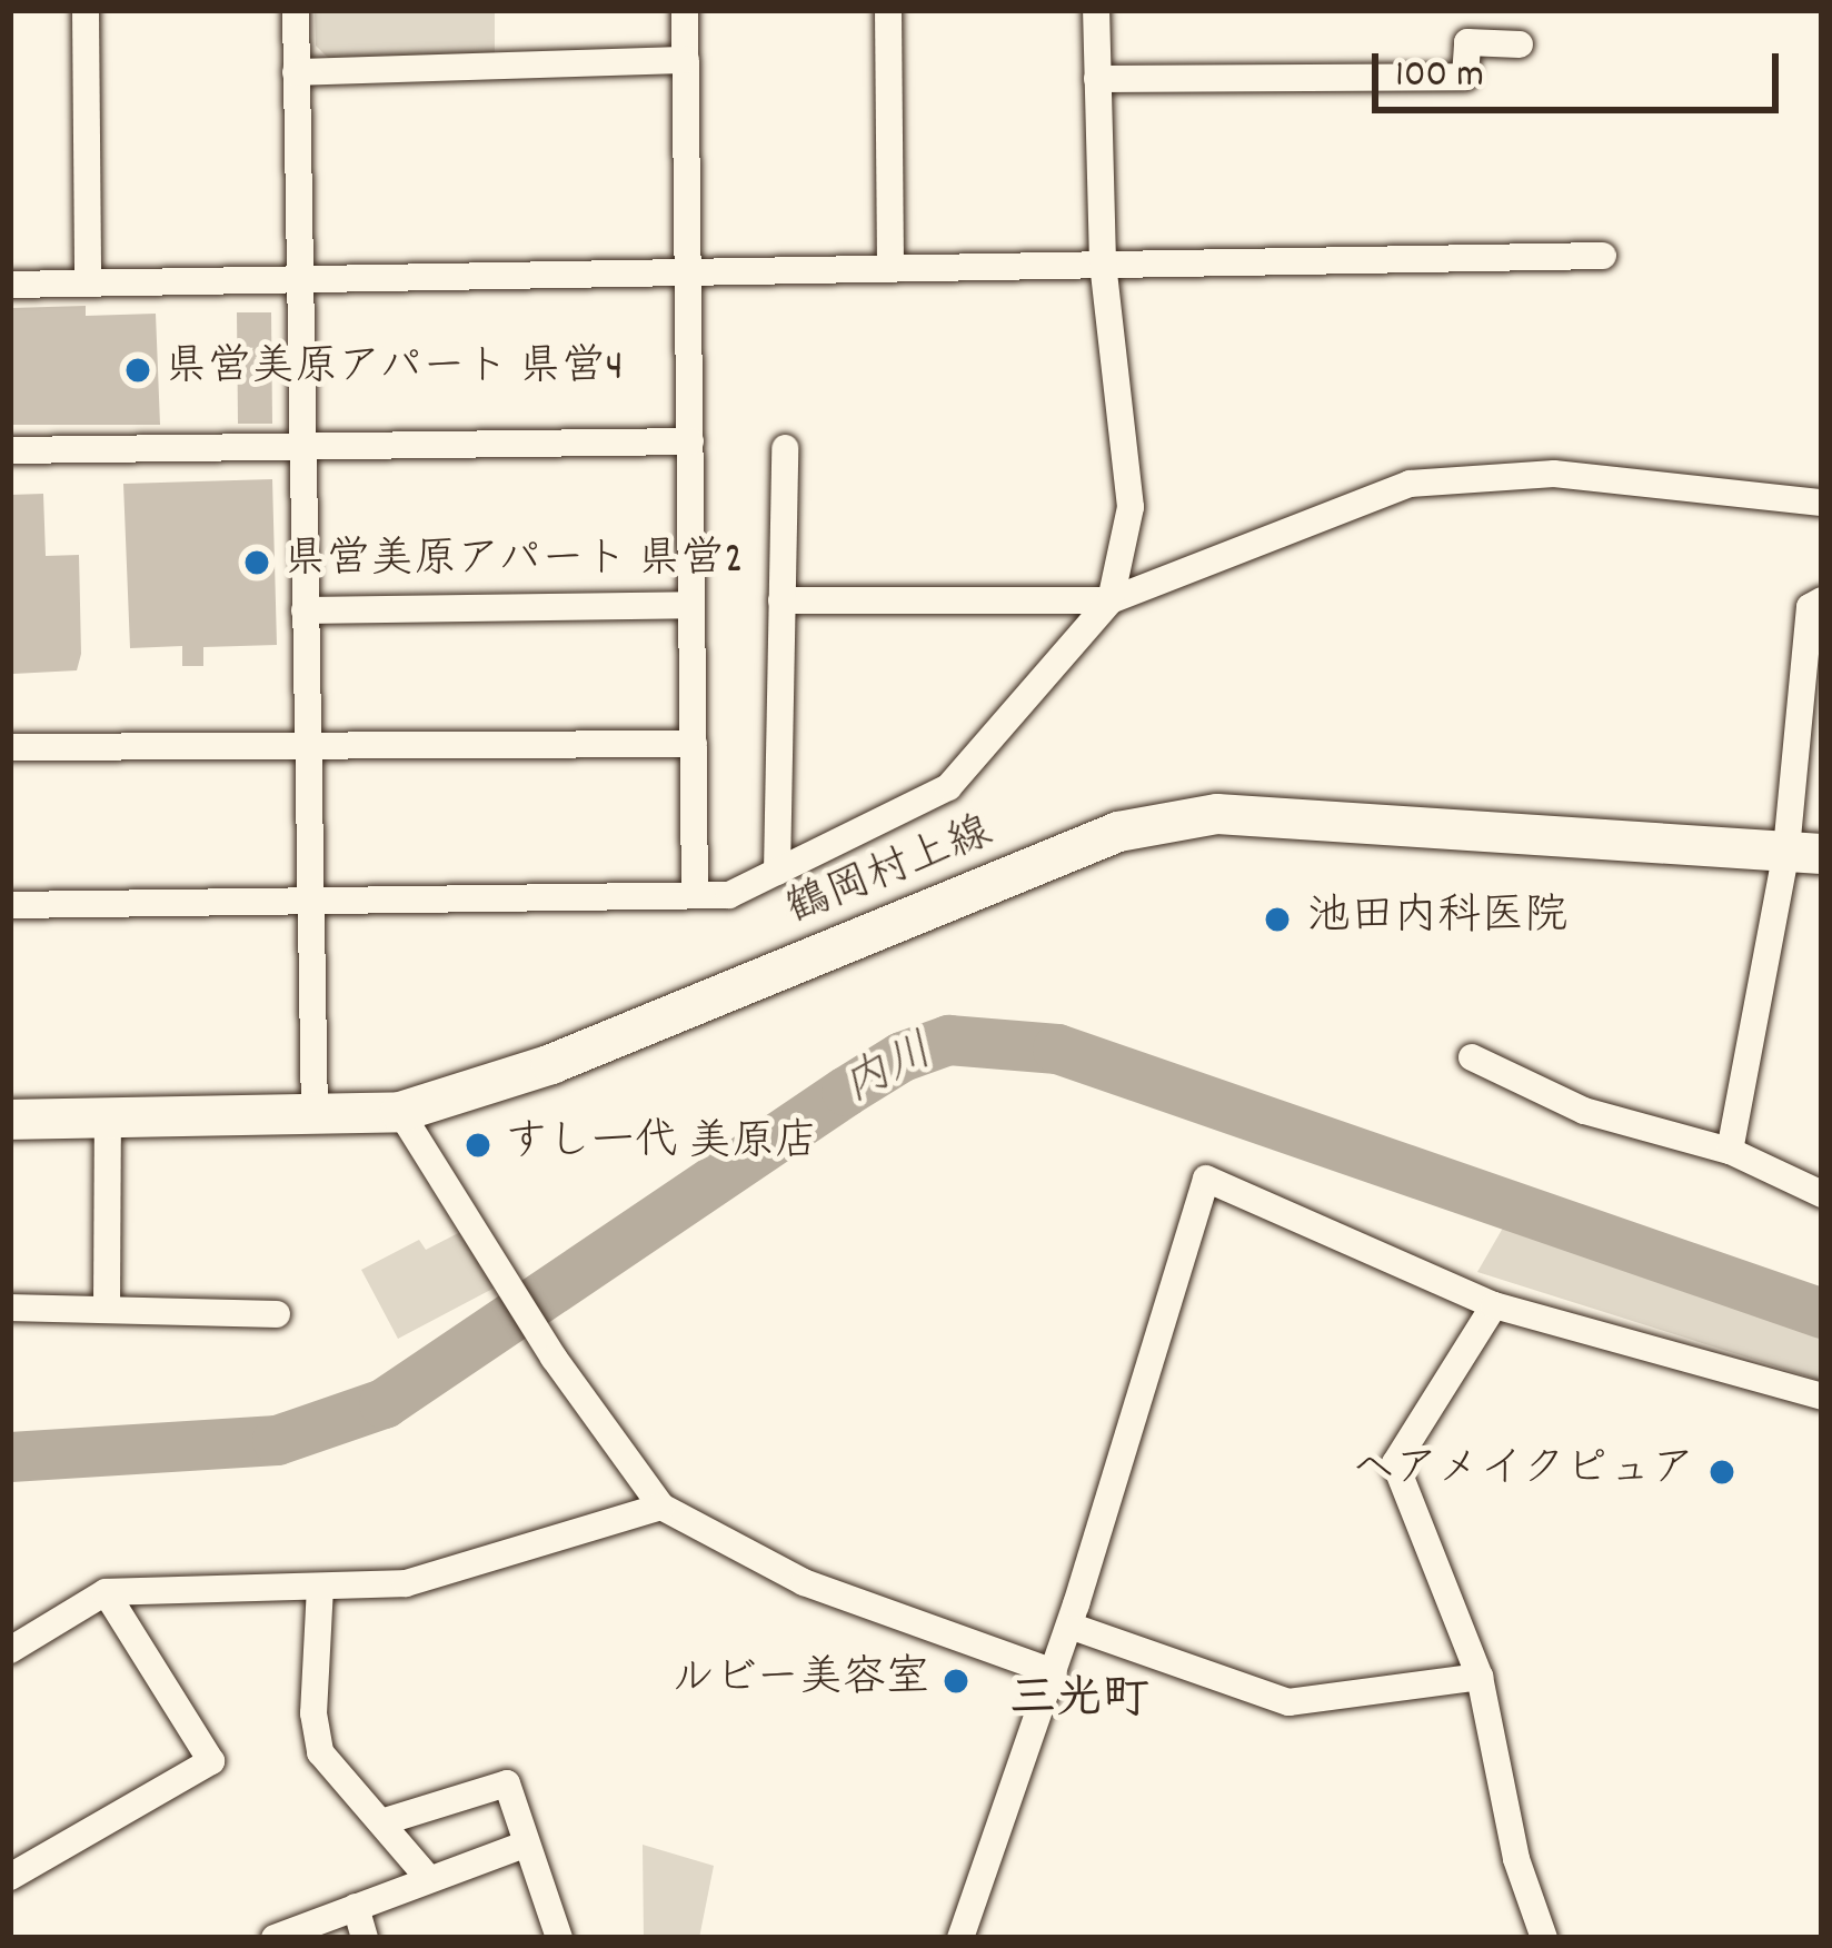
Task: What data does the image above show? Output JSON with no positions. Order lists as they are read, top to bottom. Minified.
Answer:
{"streets":{"main road":["鶴岡村上線"]},"districts":["三光町"],"water":["内川"],"places":["県営美原アパート 県営4","県営美原アパート 県営2","池田内科医院","すし一代 美原店","ヘアメイクピュア","ルビー美容室"],"scale_bar":"100 m"}
